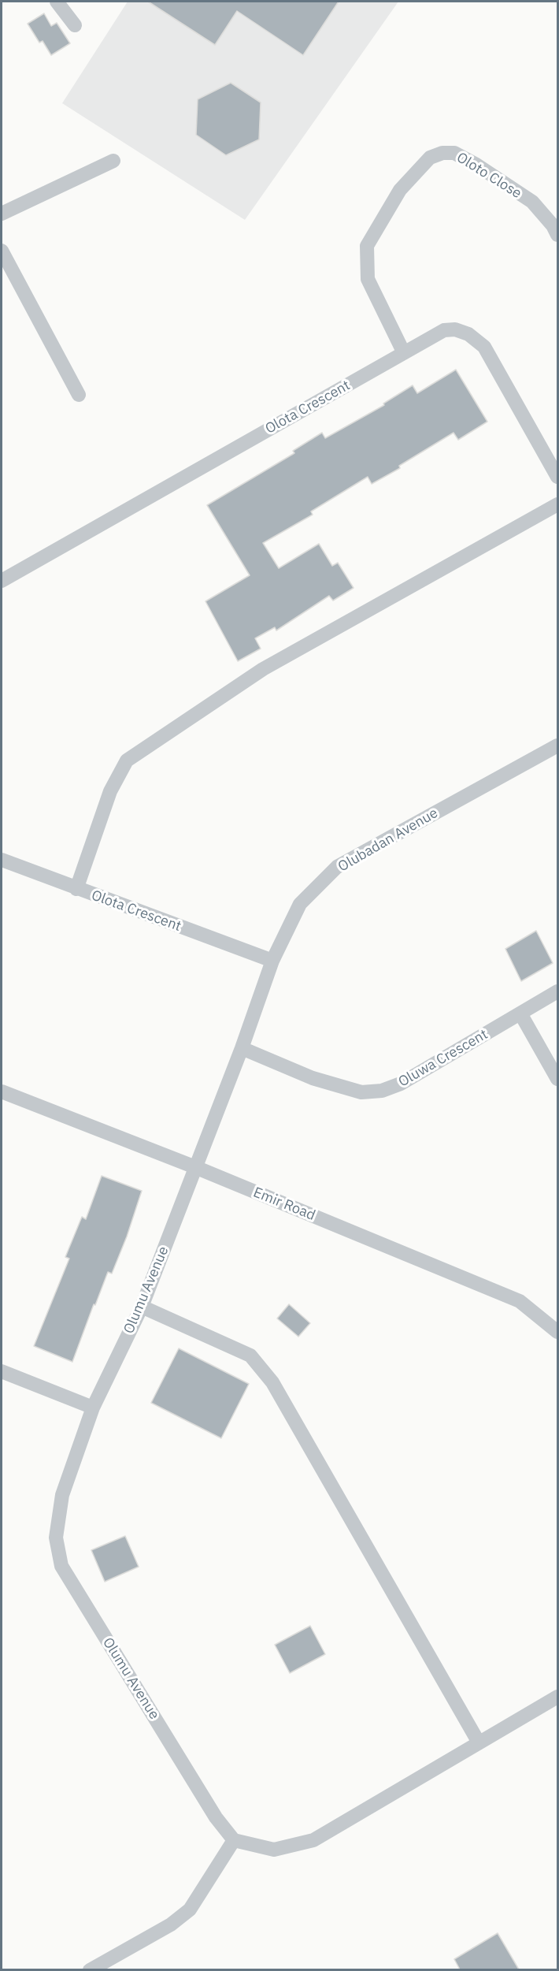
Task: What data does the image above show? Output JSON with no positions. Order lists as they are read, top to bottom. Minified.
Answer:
{"streets":{"street":["Oloto Close","Olota Crescent","Olubadan Avenue","Oluwa Crescent","Emir Road","Olumu Avenue"]},"crossings":[["Oloto Close","Olota Crescent"],["Olota Crescent","Olubadan Avenue"],["Olubadan Avenue","Oluwa Crescent"],["Olubadan Avenue","Emir Road"],["Olubadan Avenue","Olumu Avenue"],["Emir Road","Olumu Avenue"]]}
